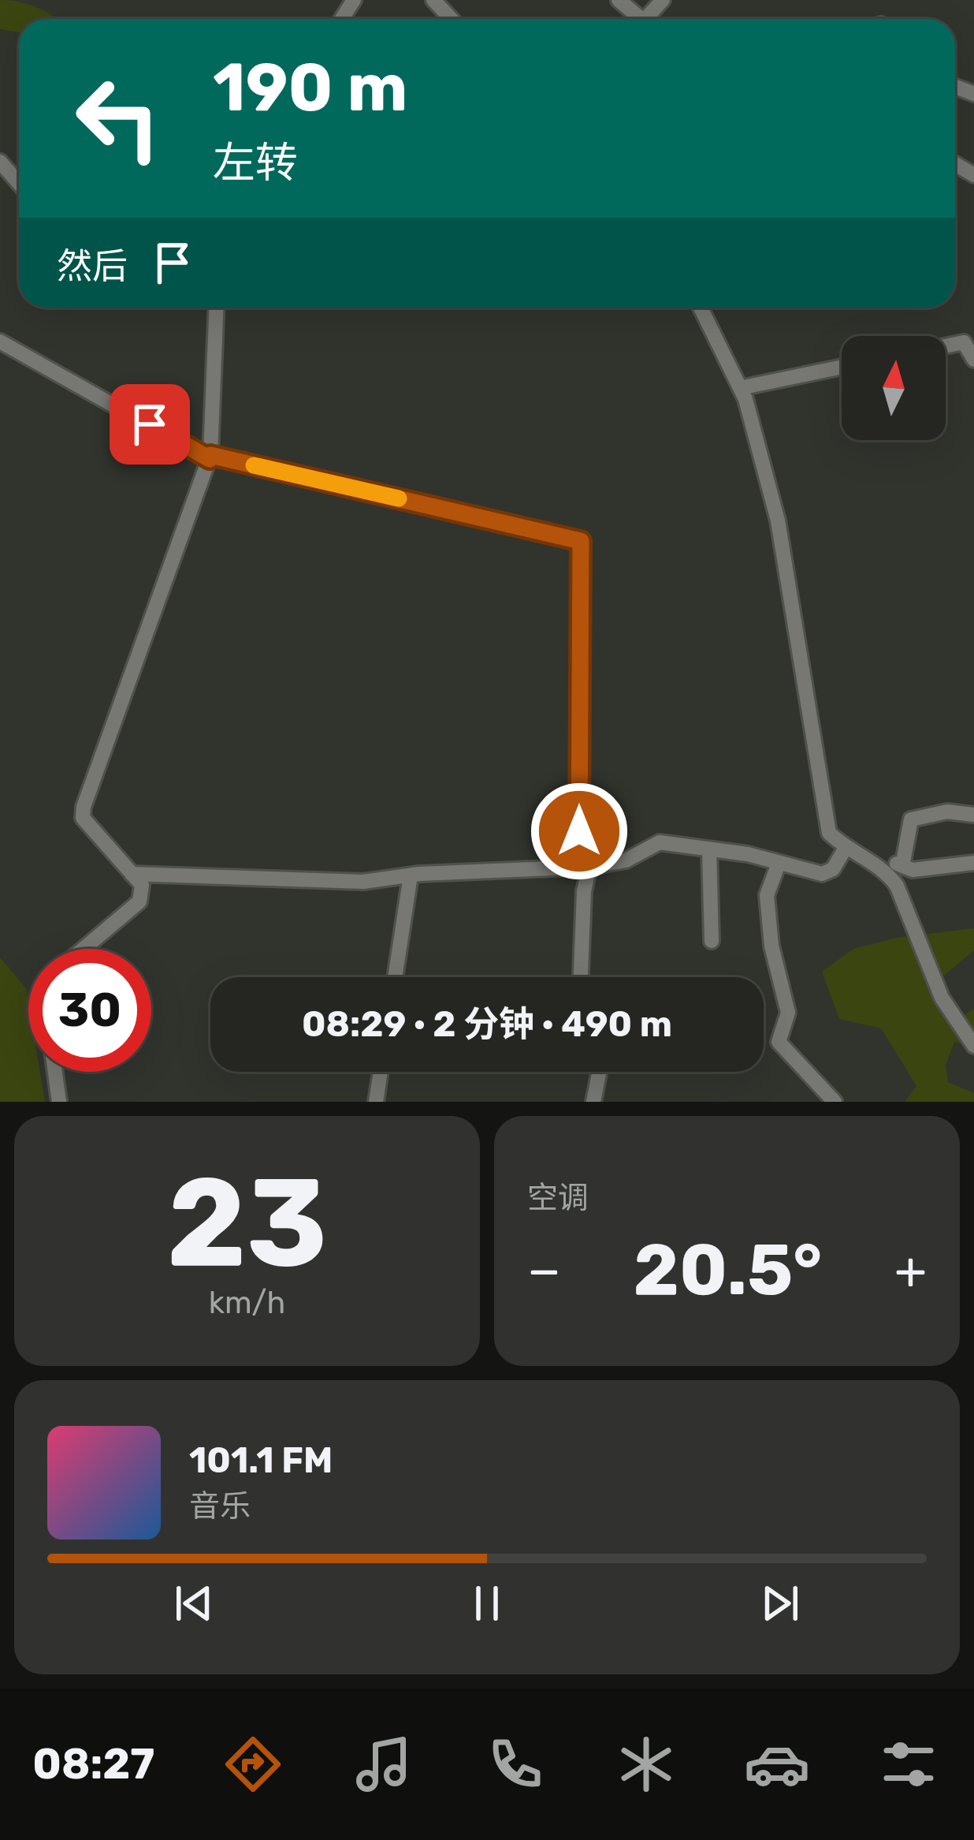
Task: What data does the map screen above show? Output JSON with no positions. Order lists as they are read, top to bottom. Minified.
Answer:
{"north":"top","page":{"turn":["190 m","左转"],"then":"然后","limit":"30","trip":"08:29 · 2 分钟 · 490 m","tile":[["23","km/h"],"空调"],"heat":["−","20.5°","+"],"song":["101.1 FM","音乐"],"tabs":"08:27"}}
